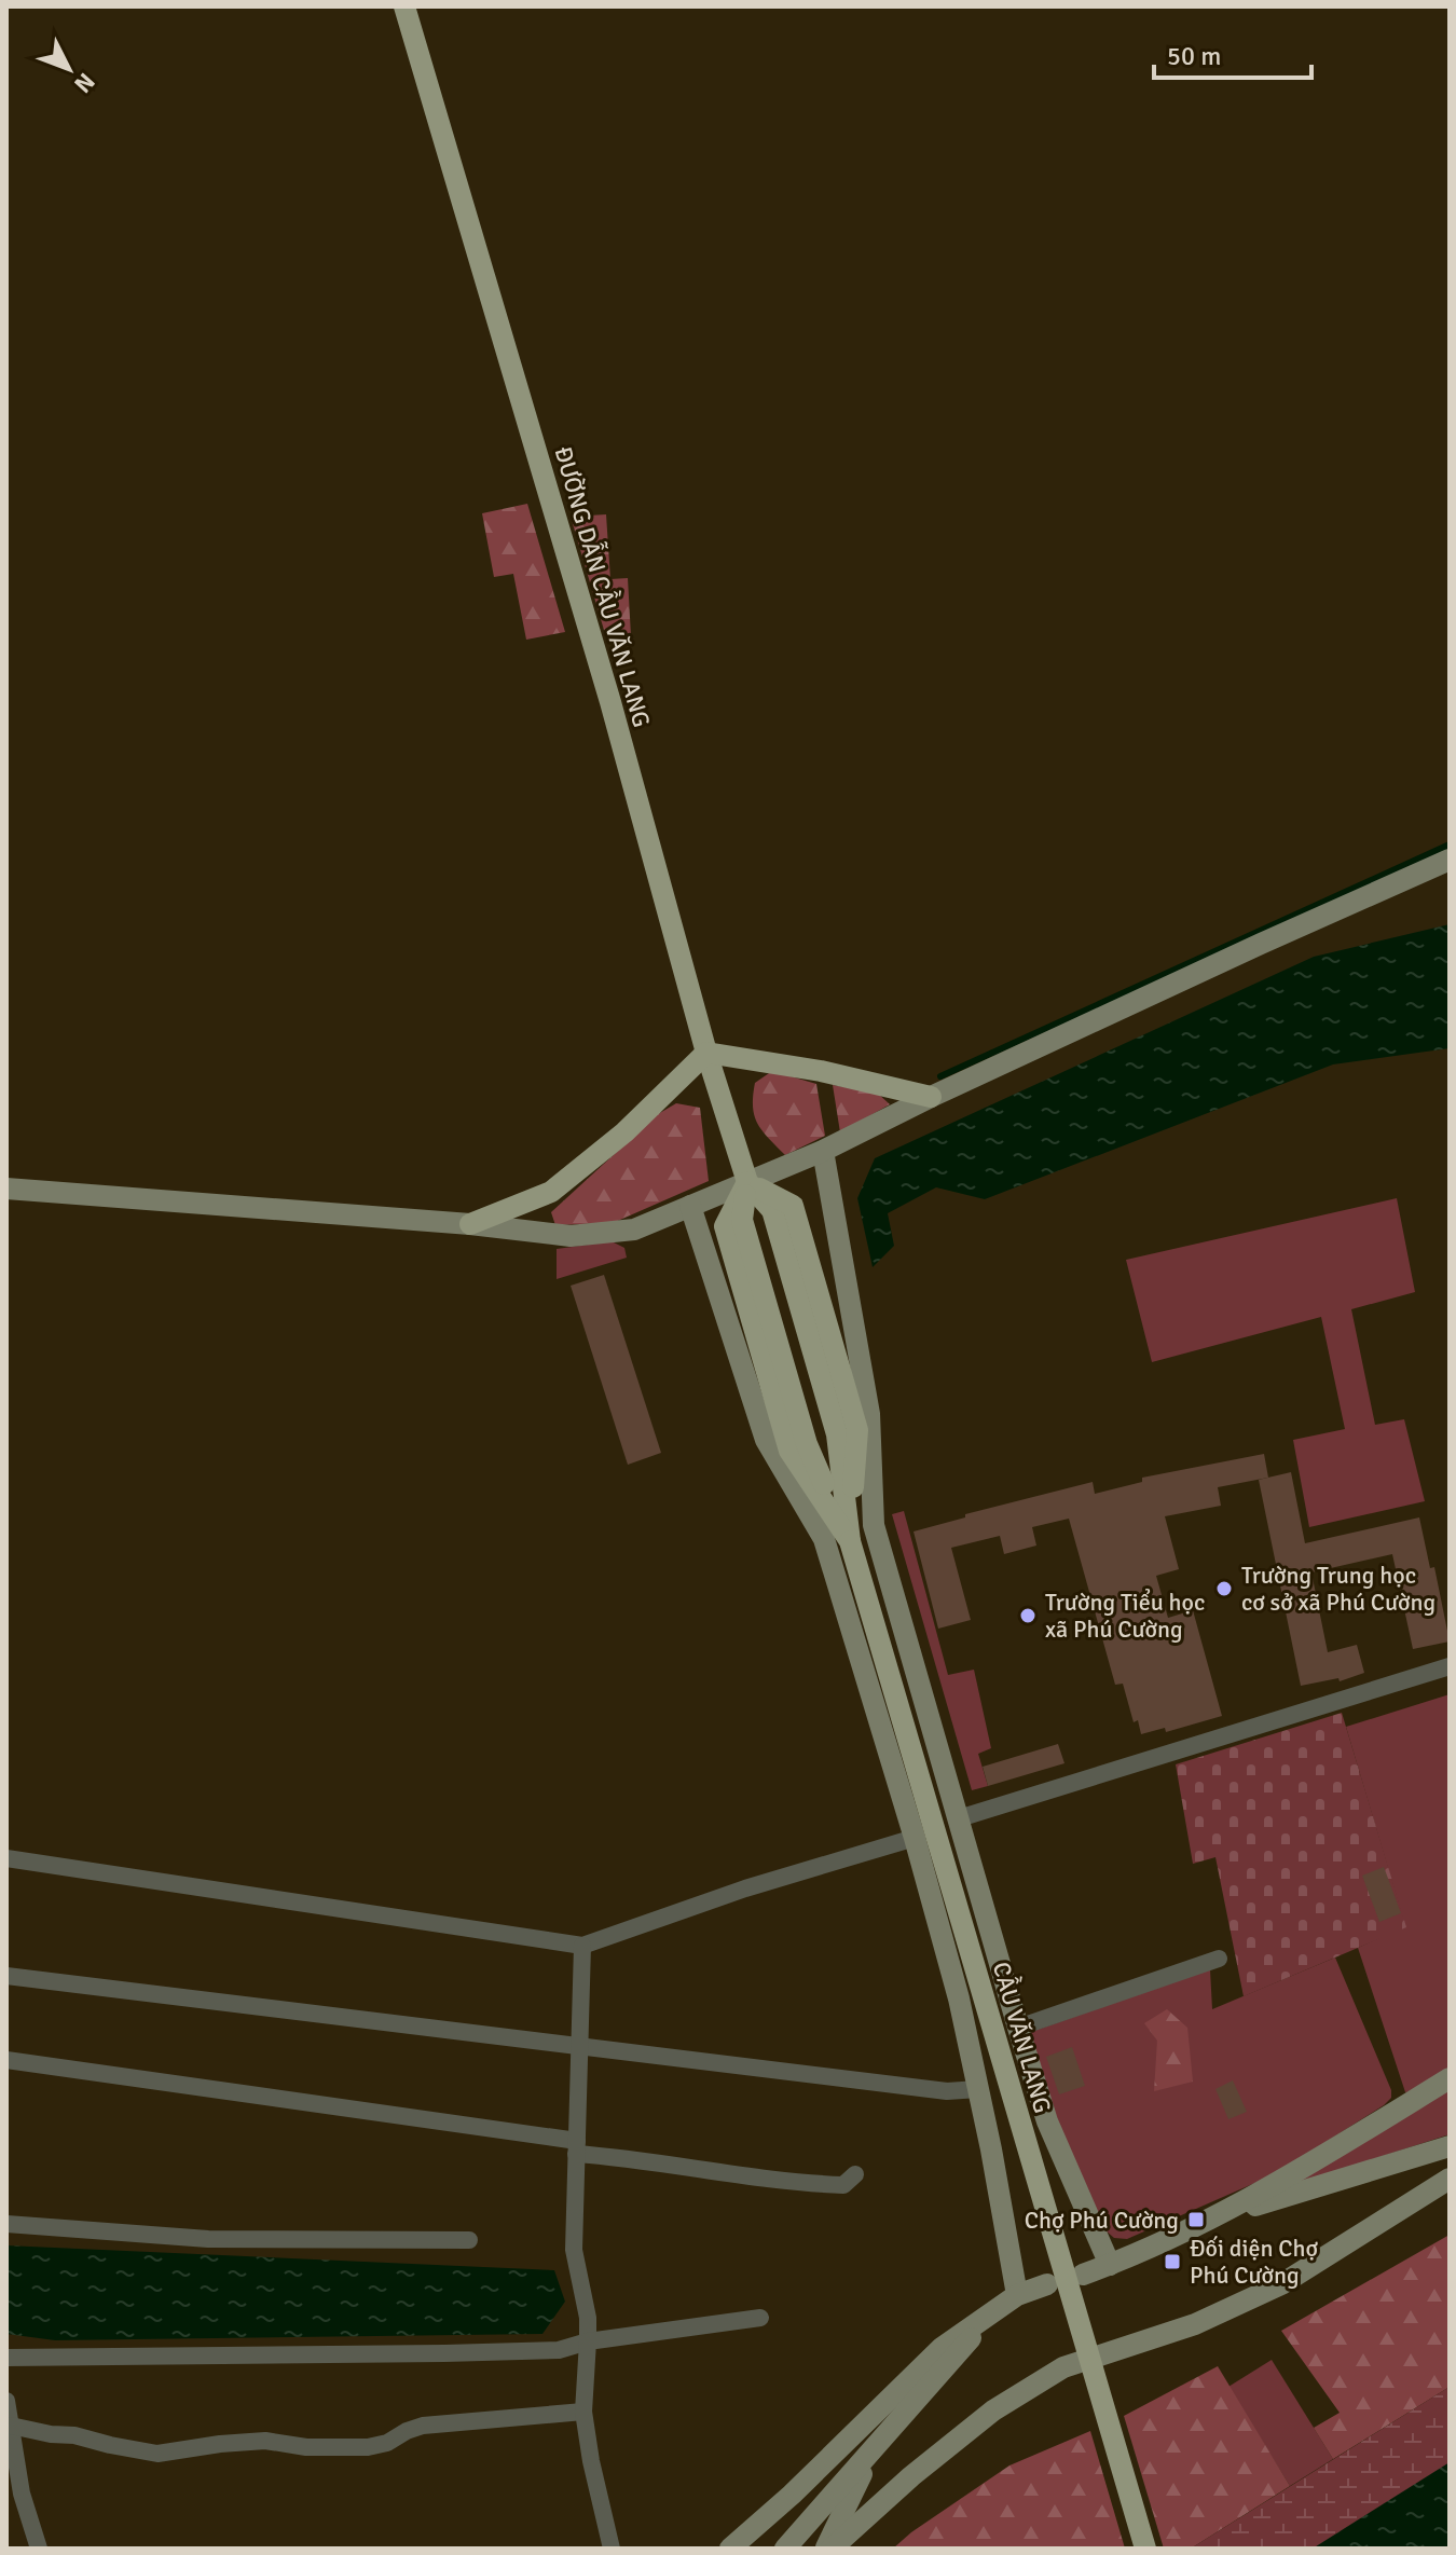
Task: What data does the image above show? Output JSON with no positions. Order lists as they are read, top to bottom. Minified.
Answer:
{"streets":{"main road":["ĐƯỜNG DẪN CẦU VĂN LANG","CẦU VĂN LANG"]},"places":{"other":["Trường Trung học cơ sở xã Phú Cường","Trường Tiểu học xã Phú Cường"],"transit":["Chợ Phú Cường","Đối diện Chợ Phú Cường"]},"scale_bar":"50 m","north":"bottom right"}
